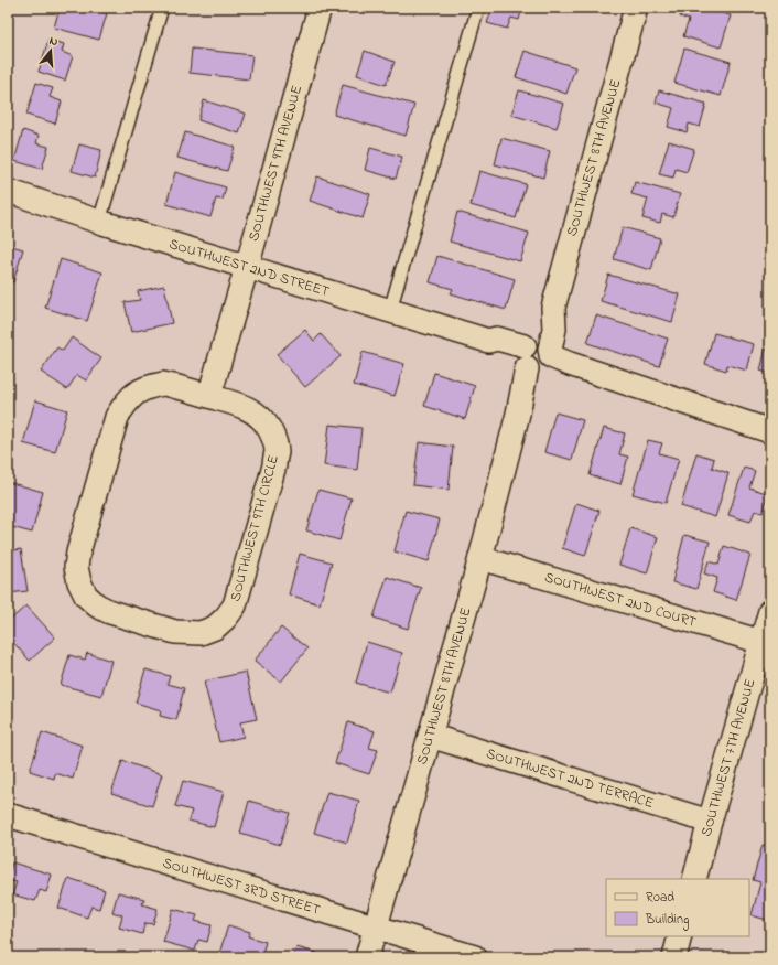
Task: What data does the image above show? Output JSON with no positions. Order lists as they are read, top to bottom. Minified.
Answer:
{"streets":{"street":["SOUTHWEST 8TH AVENUE","SOUTHWEST 9TH AVENUE","SOUTHWEST 2ND STREET","SOUTHWEST 9TH CIRCLE","SOUTHWEST 2ND COURT","SOUTHWEST 7TH AVENUE","SOUTHWEST 2ND TERRACE","SOUTHWEST 3RD STREET"]},"crossings":[["SOUTHWEST 8TH AVENUE","SOUTHWEST 2ND STREET"],["SOUTHWEST 8TH AVENUE","SOUTHWEST 2ND COURT"],["SOUTHWEST 8TH AVENUE","SOUTHWEST 2ND TERRACE"],["SOUTHWEST 8TH AVENUE","SOUTHWEST 3RD STREET"],["SOUTHWEST 9TH AVENUE","SOUTHWEST 2ND STREET"],["SOUTHWEST 9TH AVENUE","SOUTHWEST 9TH CIRCLE"],["SOUTHWEST 2ND COURT","SOUTHWEST 7TH AVENUE"],["SOUTHWEST 7TH AVENUE","SOUTHWEST 2ND TERRACE"]],"legend":["Road","Building"],"north":"top"}
